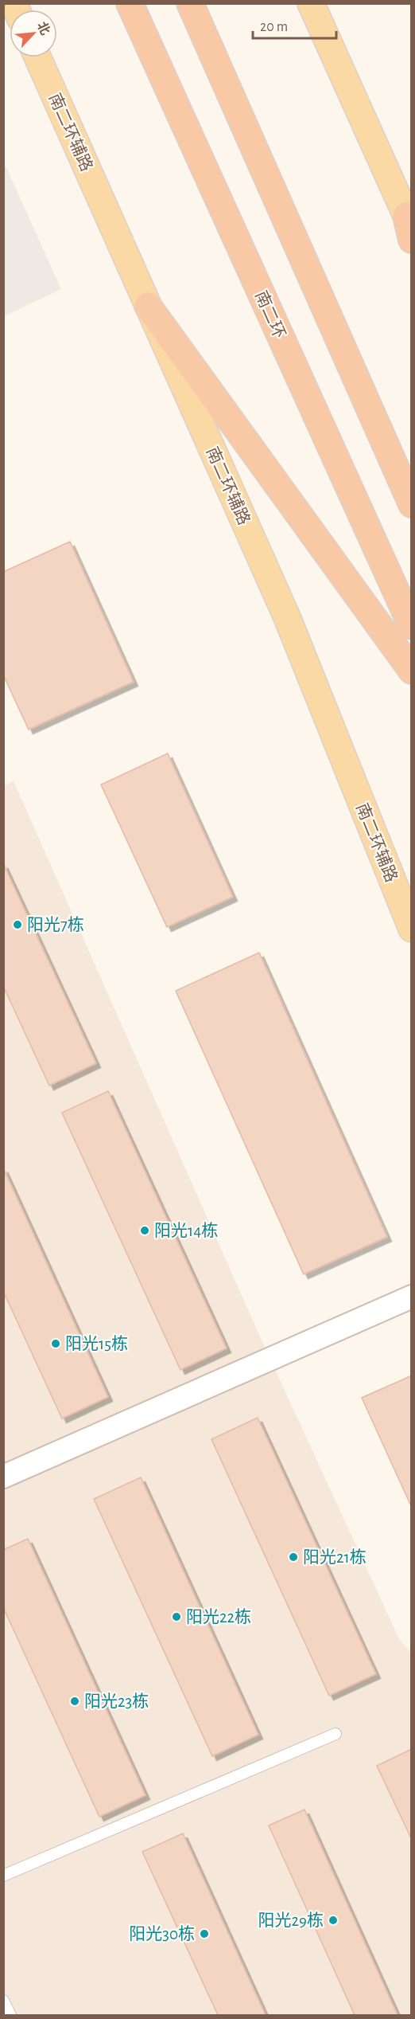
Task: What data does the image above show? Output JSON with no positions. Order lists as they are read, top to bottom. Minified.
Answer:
{"streets":{"highway":["南二环"],"main road":["南二环辅路"]},"places":["阳光7栋","阳光14栋","阳光15栋","阳光21栋","阳光22栋","阳光23栋","阳光29栋","阳光30栋"],"scale_bar":"20 m","north":"top right"}
